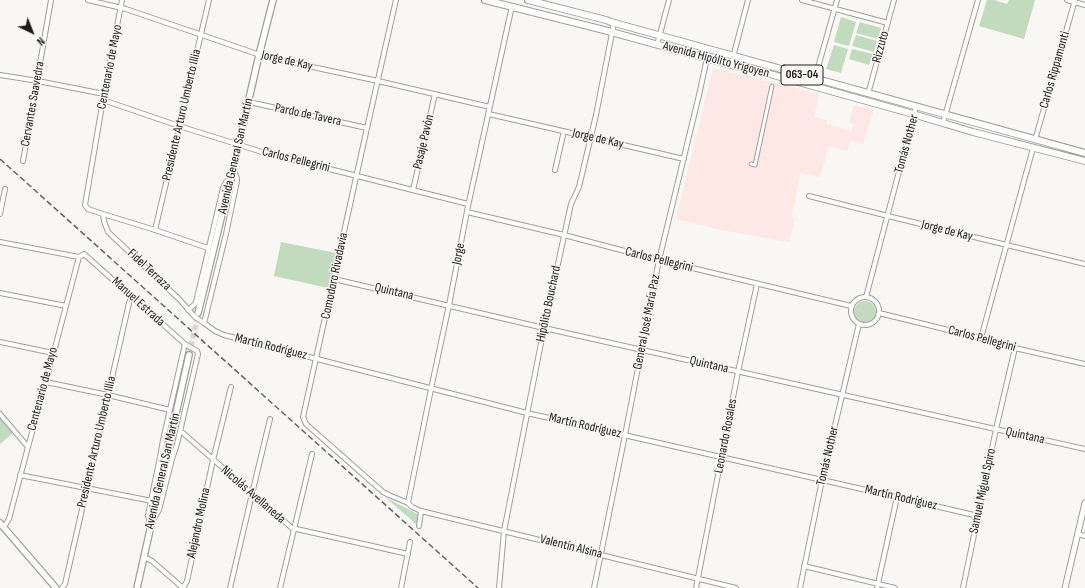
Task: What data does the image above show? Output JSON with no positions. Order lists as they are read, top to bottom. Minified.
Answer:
{"streets":{"main road":["Avenida Hipólito Yrigoyen","063-04","Avenida General San Martín"],"street":["Rizzuto","Jorge de Kay","Centenario de Mayo","Carlos Rippamonti","Cervantes Saavedra","Presidente Arturo Umberto Illia","Pardo de Tavera","Pasaje Pavón","Tomás Nother","Carlos Pellegrini","Jorge","Fidel Terraza","Comodoro Rivadavia","Quintana","Manuel Estrada","Hipólito Bouchard","General José María Paz","Martín Rodríguez","Leonardo Rosales","Samuel Miguel Spiro","Nicolás Avellaneda","Alejandro Molina","Valentín Alsina"]},"crossings":[["Rizzuto","Avenida Hipólito Yrigoyen"],["Avenida Hipólito Yrigoyen","Carlos Rippamonti"],["Avenida Hipólito Yrigoyen","Tomás Nother"],["Avenida Hipólito Yrigoyen","Jorge"],["Avenida Hipólito Yrigoyen","Hipólito Bouchard"],["Avenida Hipólito Yrigoyen","General José María Paz"],["Jorge de Kay","Centenario de Mayo"],["Jorge de Kay","Presidente Arturo Umberto Illia"],["Jorge de Kay","Pasaje Pavón"],["Jorge de Kay","Tomás Nother"],["Jorge de Kay","Avenida General San Martín"],["Jorge de Kay","Jorge"],["Jorge de Kay","Comodoro Rivadavia"],["Jorge de Kay","Hipólito Bouchard"],["Jorge de Kay","General José María Paz"],["Centenario de Mayo","Carlos Pellegrini"],["Centenario de Mayo","Fidel Terraza"],["Centenario de Mayo","Manuel Estrada"],["Presidente Arturo Umberto Illia","Carlos Pellegrini"],["Presidente Arturo Umberto Illia","Manuel Estrada"],["Pardo de Tavera","Avenida General San Martín"],["Pardo de Tavera","Comodoro Rivadavia"],["Pasaje Pavón","Carlos Pellegrini"],["Tomás Nother","Carlos Pellegrini"],["Tomás Nother","Quintana"],["Tomás Nother","Martín Rodríguez"],["Avenida General San Martín","Carlos Pellegrini"],["Carlos Pellegrini","Jorge"],["Carlos Pellegrini","Comodoro Rivadavia"],["Carlos Pellegrini","Hipólito Bouchard"],["Carlos Pellegrini","General José María Paz"],["Carlos Pellegrini","Leonardo Rosales"],["Carlos Pellegrini","Samuel Miguel Spiro"],["Jorge","Comodoro Rivadavia"],["Jorge","Quintana"],["Jorge","Martín Rodríguez"],["Jorge","Valentín Alsina"],["Fidel Terraza","Martín Rodríguez"],["Comodoro Rivadavia","Quintana"],["Comodoro Rivadavia","Martín Rodríguez"],["Comodoro Rivadavia","Valentín Alsina"],["Quintana","Hipólito Bouchard"],["Quintana","General José María Paz"],["Quintana","Leonardo Rosales"],["Quintana","Samuel Miguel Spiro"],["Manuel Estrada","Nicolás Avellaneda"],["Hipólito Bouchard","Martín Rodríguez"],["Hipólito Bouchard","Valentín Alsina"],["General José María Paz","Martín Rodríguez"],["General José María Paz","Valentín Alsina"],["Martín Rodríguez","Leonardo Rosales"],["Martín Rodríguez","Samuel Miguel Spiro"],["Leonardo Rosales","Valentín Alsina"],["Nicolás Avellaneda","Alejandro Molina"]],"north":"bottom right"}
